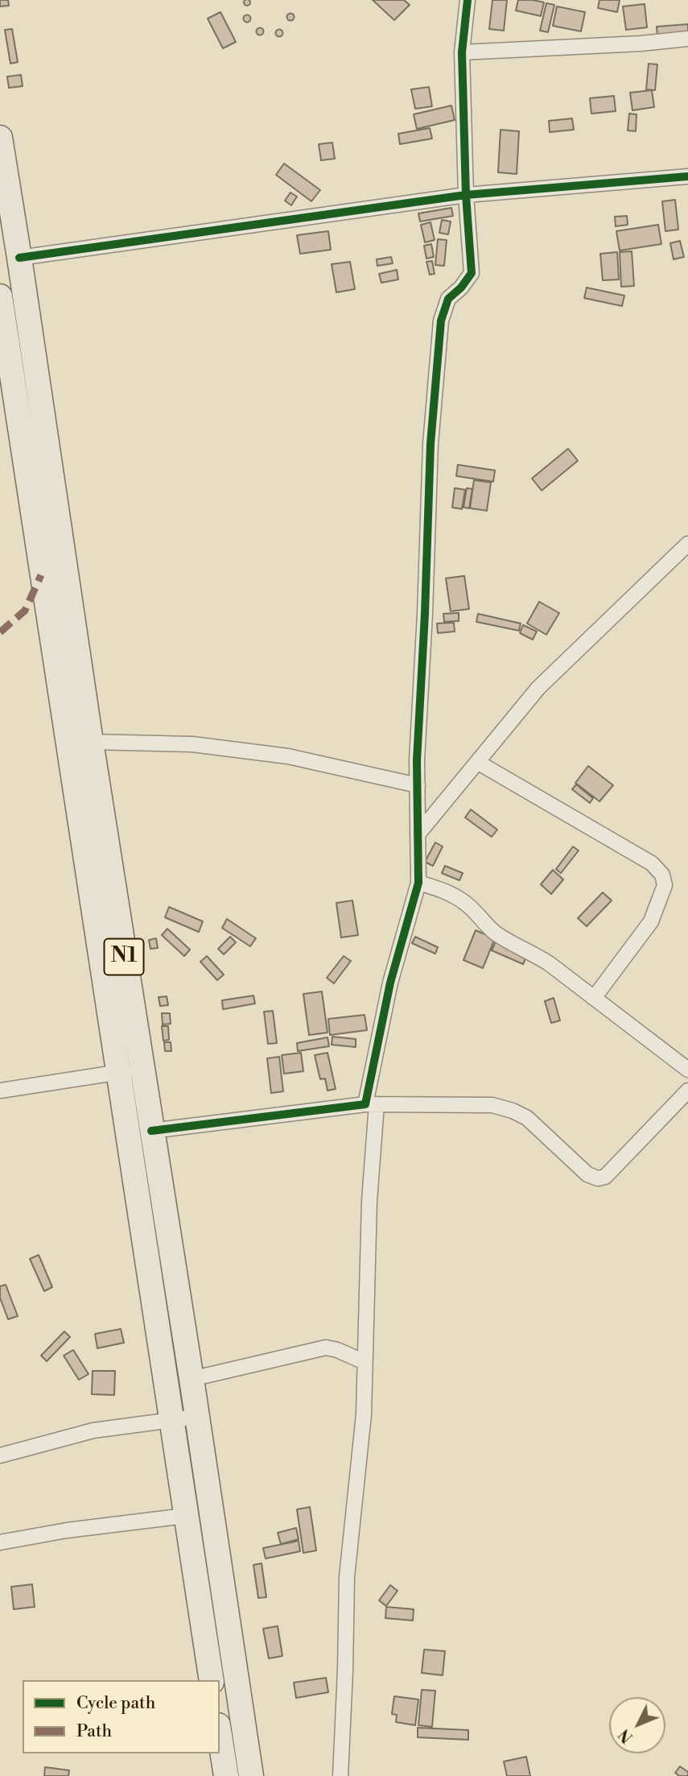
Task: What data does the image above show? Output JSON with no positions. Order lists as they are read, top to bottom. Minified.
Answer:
{"streets":{"highway":["N1"]},"legend":["Cycle path","Path"],"north":"bottom left"}
